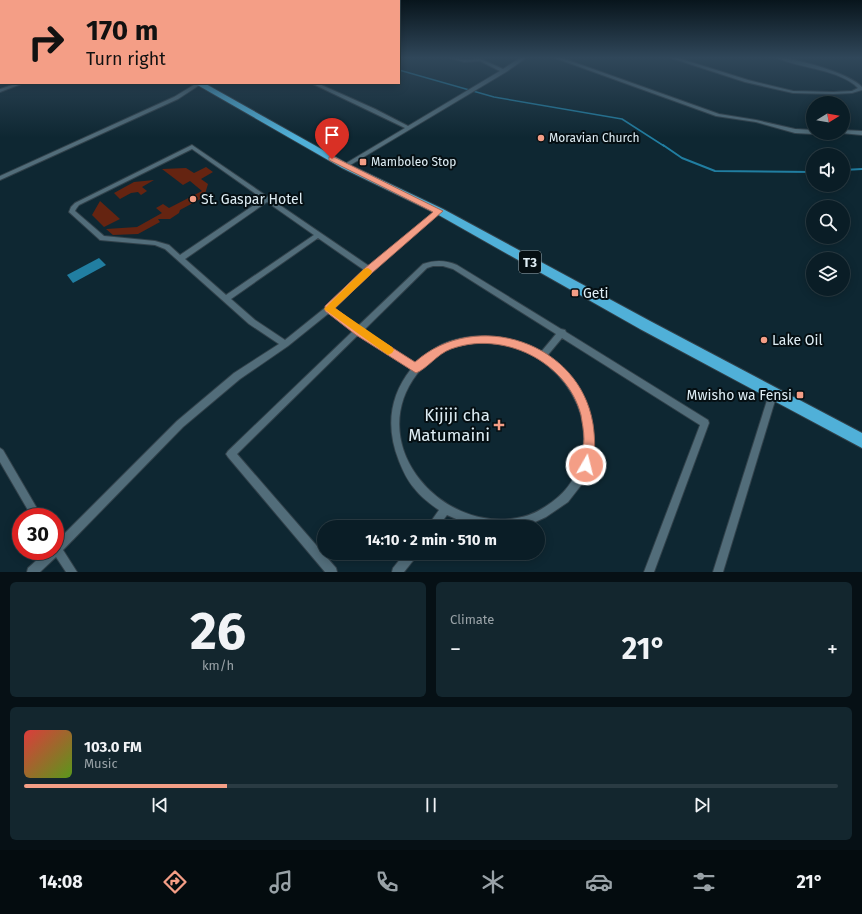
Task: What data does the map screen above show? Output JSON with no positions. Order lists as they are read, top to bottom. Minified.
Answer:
{"streets":{"highway":["T3"]},"places":{"other":["Moravian Church","St. Gaspar Hotel","Lake Oil"],"transit":["Mamboleo Stop","Geti","Mwisho wa Fensi"],"health":["Kijiji cha Matumaini"]},"north":"right","page":{"turn":["170 m","Turn right"],"limit":"30","trip":"14:10 · 2 min · 510 m","tile":[["26","km/h"],"Climate"],"heat":["−","21°","+"],"song":["103.0 FM","Music"],"tabs":["14:08","21°"]}}
